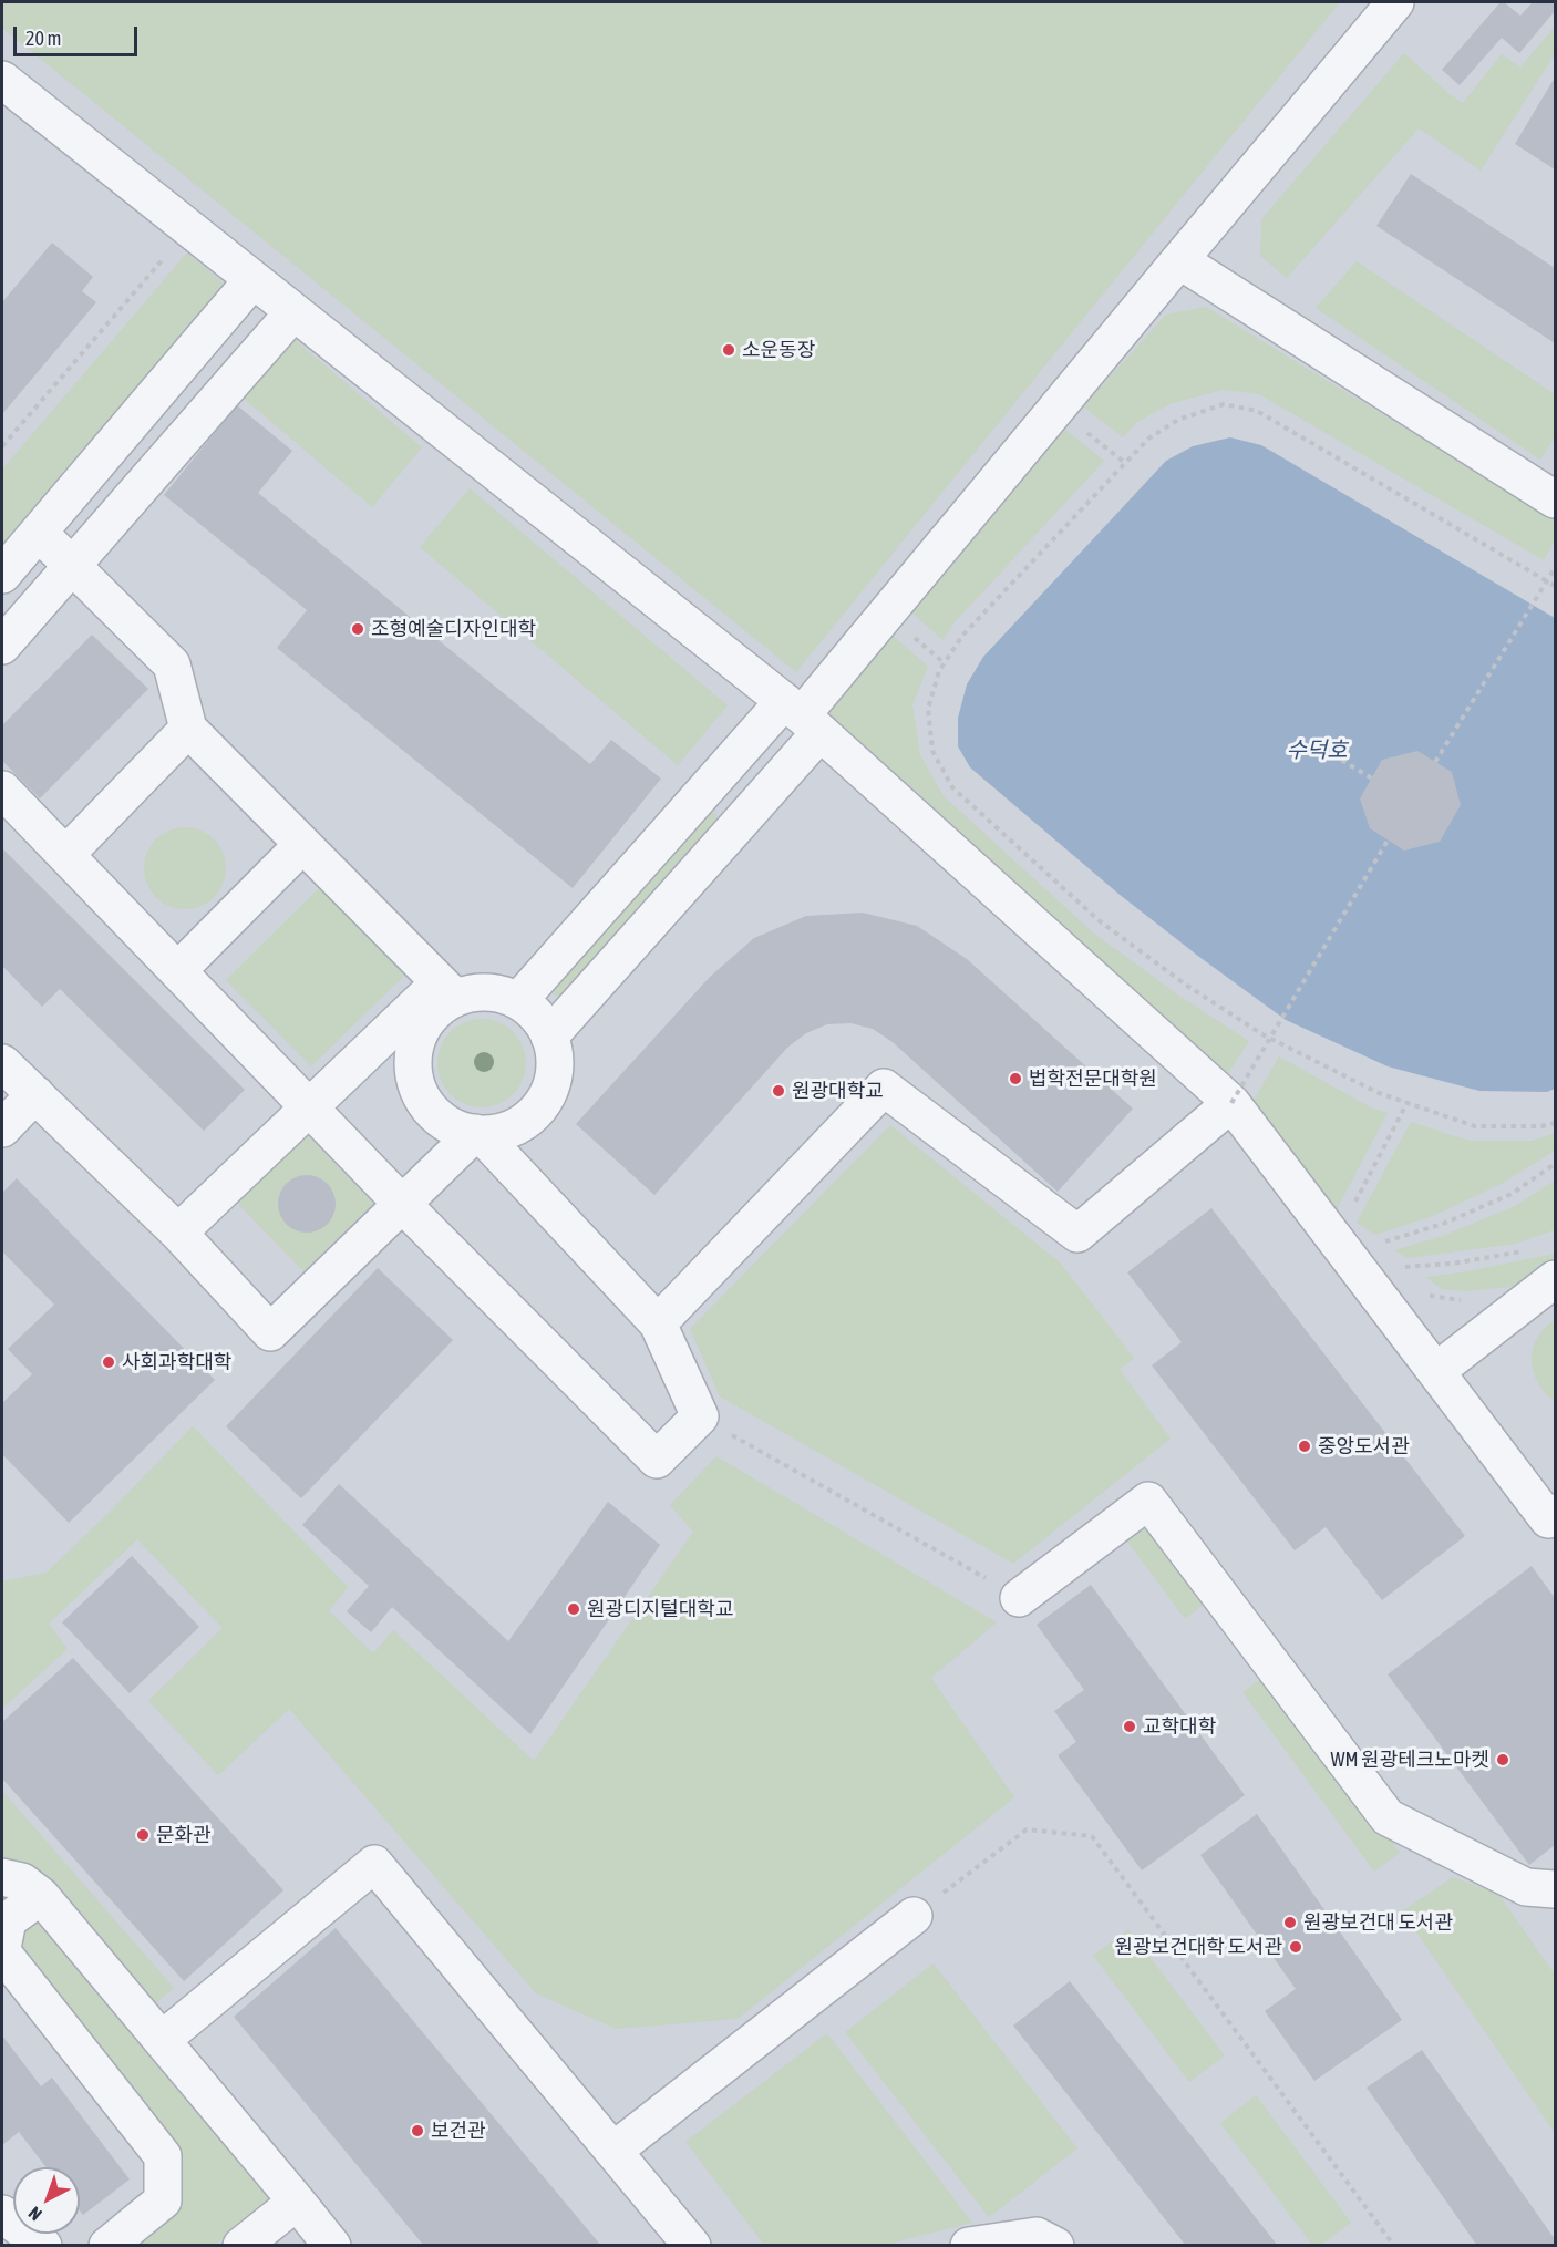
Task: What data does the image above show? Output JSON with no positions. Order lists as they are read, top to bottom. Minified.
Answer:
{"water":["수덕호"],"places":["소운동장","조형예술디자인대학","법학전문대학원","원광대학교","사회과학대학","중앙도서관","원광디지털대학교","교학대학","WM 원광테크노마켓","문화관","원광보건대 도서관","원광보건대학 도서관","보건관"],"scale_bar":"20 m","north":"bottom left"}
